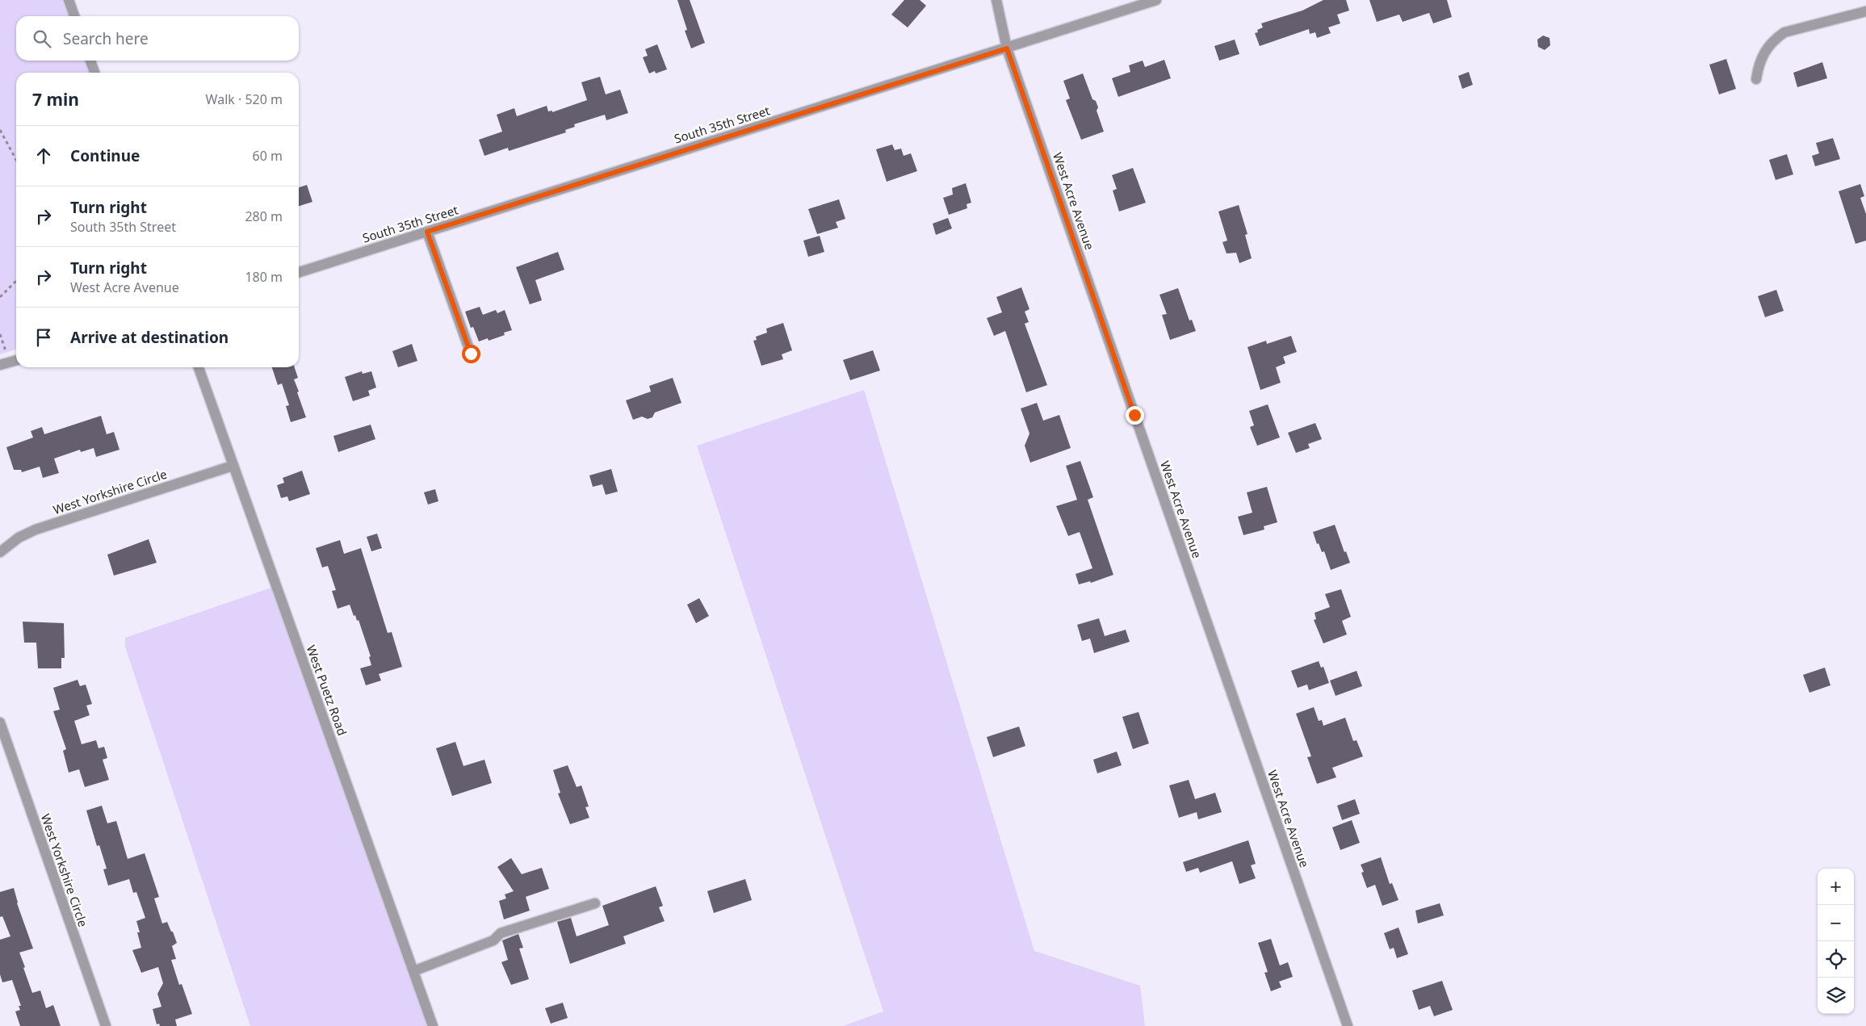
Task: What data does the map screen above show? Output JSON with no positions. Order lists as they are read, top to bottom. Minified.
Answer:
{"streets":{"street":["South 35th Street","West Acre Avenue","West Yorkshire Circle","West Puetz Road"]},"crossings":[["South 35th Street","West Acre Avenue"],["West Yorkshire Circle","West Puetz Road"]],"page":{"search":"Search here","heading":["7 min","Walk · 520 m"],"list":[["Continue","60 m"],["Turn right","South 35th Street","280 m"],["Turn right","West Acre Avenue","180 m"],"Arrive at destination"],"map_buttons":["+","−"]}}
